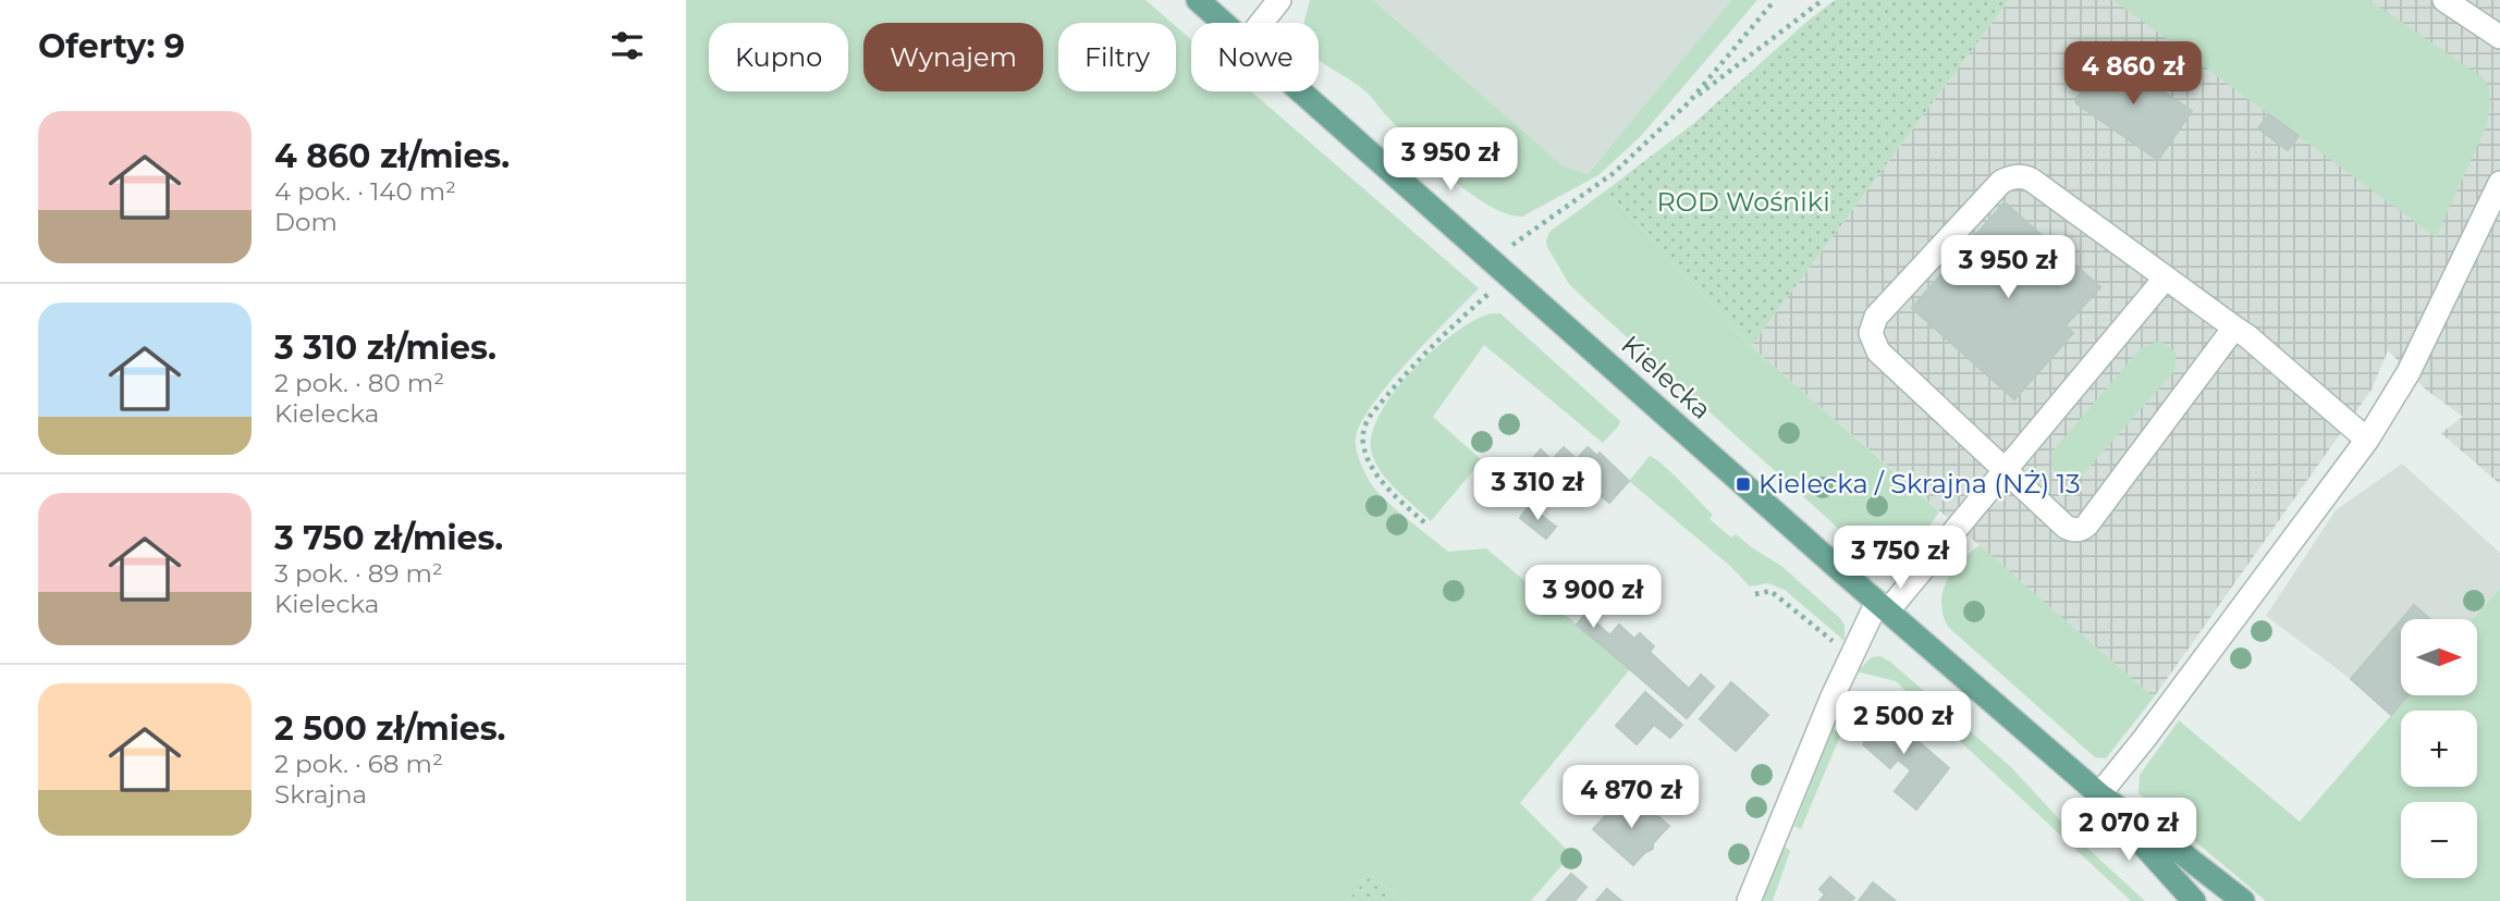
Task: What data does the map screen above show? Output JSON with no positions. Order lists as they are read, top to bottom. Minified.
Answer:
{"streets":{"main road":["Kielecka"]},"parks":["ROD Wośniki"],"places":{"transit":["Kielecka / Skrajna (NŻ) 13"]},"north":"right","page":{"heading":"Oferty: 9","chip":["Kupno","Wynajem","Filtry","Nowe"],"price":["4 860 zł","3 950 zł","3 950 zł","3 310 zł","3 750 zł","3 900 zł","2 500 zł","4 870 zł","2 070 zł"],"list":[{"name":"4 860 zł/mies.","note":"4 pok. · 140 m² · Dom"},{"name":"3 310 zł/mies.","note":"2 pok. · 80 m² · Kielecka"},{"name":"3 750 zł/mies.","note":"3 pok. · 89 m² · Kielecka"},{"name":"2 500 zł/mies.","note":"2 pok. · 68 m² · Skrajna"}],"map_buttons":["+","−"]}}
